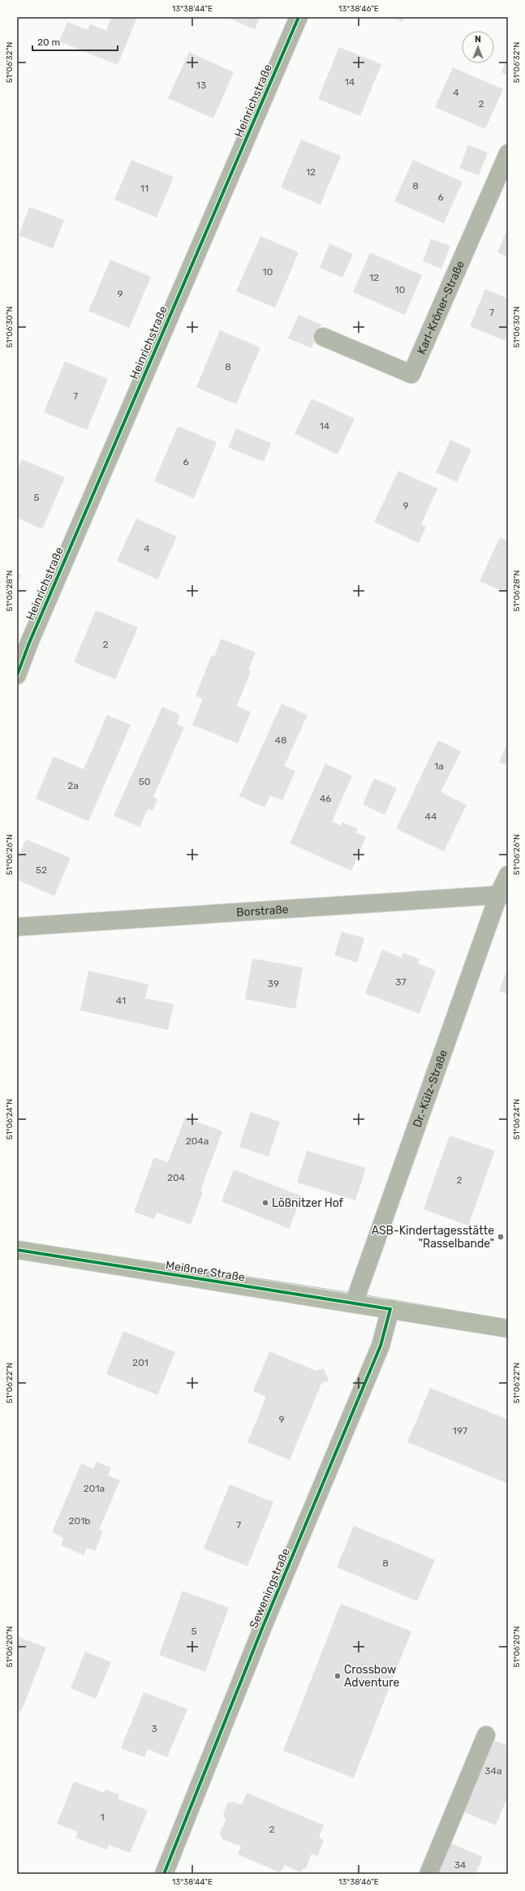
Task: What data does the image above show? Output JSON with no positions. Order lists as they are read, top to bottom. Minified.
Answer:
{"streets":{"main road":["Meißner Straße"],"street":["Heinrichstraße","Karl-Kröner-Straße","Borstraße","Dr.-Külz-Straße","Seweningstraße"]},"crossings":[["Borstraße","Dr.-Külz-Straße"],["Dr.-Külz-Straße","Meißner Straße"],["Meißner Straße","Seweningstraße"]],"places":["Lößnitzer Hof","ASB-Kindertagesstätte \"Rasselbande\"","Crossbow Adventure"],"house_numbers":["14","13","4","2","12","8","11","6","10","12","10","9","7","8","7","14","6","5","9","4","2","48","1a","50","2a","46","44","52","37","39","41","204a","204","2","201","9","197","201a","201b","7","8","5","3","34a","1","2","34"],"scale_bar":"20 m","north":"top","coordinates":["13°38'44\"E","13°38'46\"E","51°06'32\"N","51°06'30\"N","51°06'28\"N","51°06'26\"N","51°06'24\"N","51°06'22\"N","51°06'20\"N"]}
